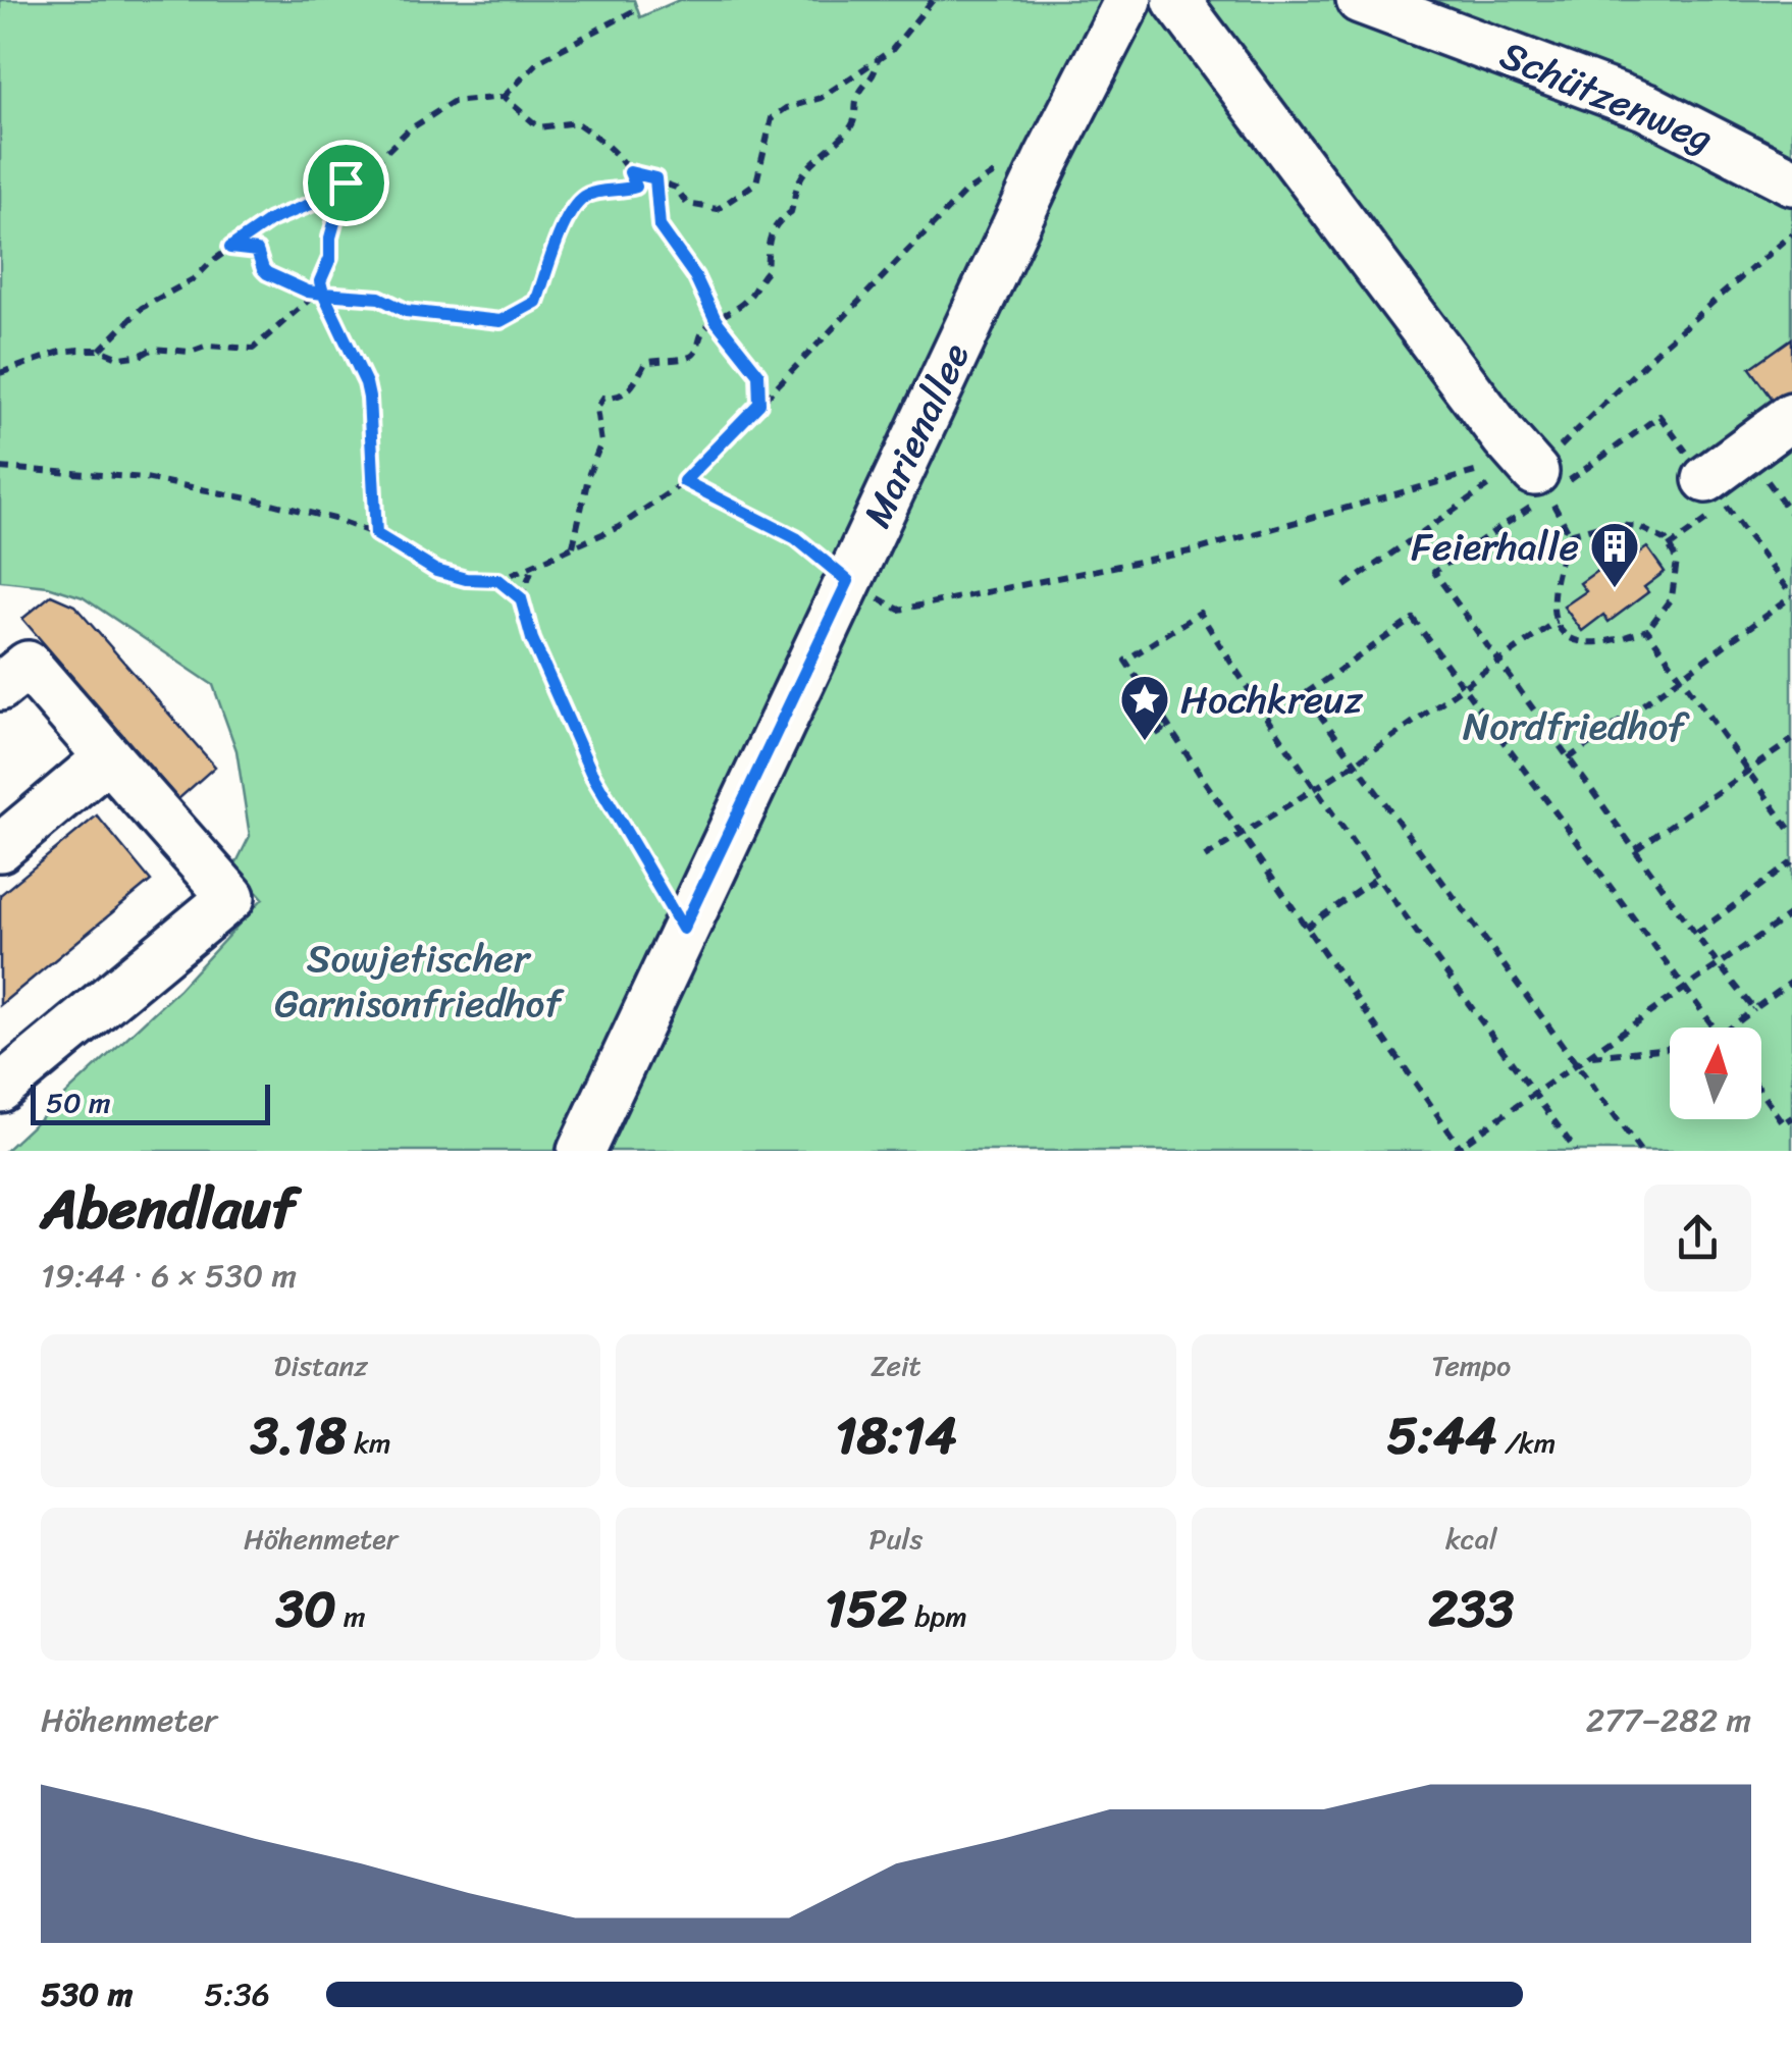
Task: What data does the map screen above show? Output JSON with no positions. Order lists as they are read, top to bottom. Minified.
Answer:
{"streets":{"street":["Schützenweg","Marienallee"]},"parks":["Nordfriedhof","Sowjetischer Garnisonfriedhof"],"places":{"building":["Feierhalle"],"place":["Hochkreuz"]},"scale_bar":"50 m","north":"top","page":{"scale":"50 m","heading":["Abendlauf","19:44 · 6 × 530 m"],"stats":[["Distanz","3.18 km"],["Zeit","18:14"],["Tempo","5:44 /km"],["Höhenmeter","30 m"],["Puls","152 bpm"],["kcal","233"]],"chart":["Höhenmeter","277–282 m"],"list":[{"name":"530 m","note":"5:36"}]}}
